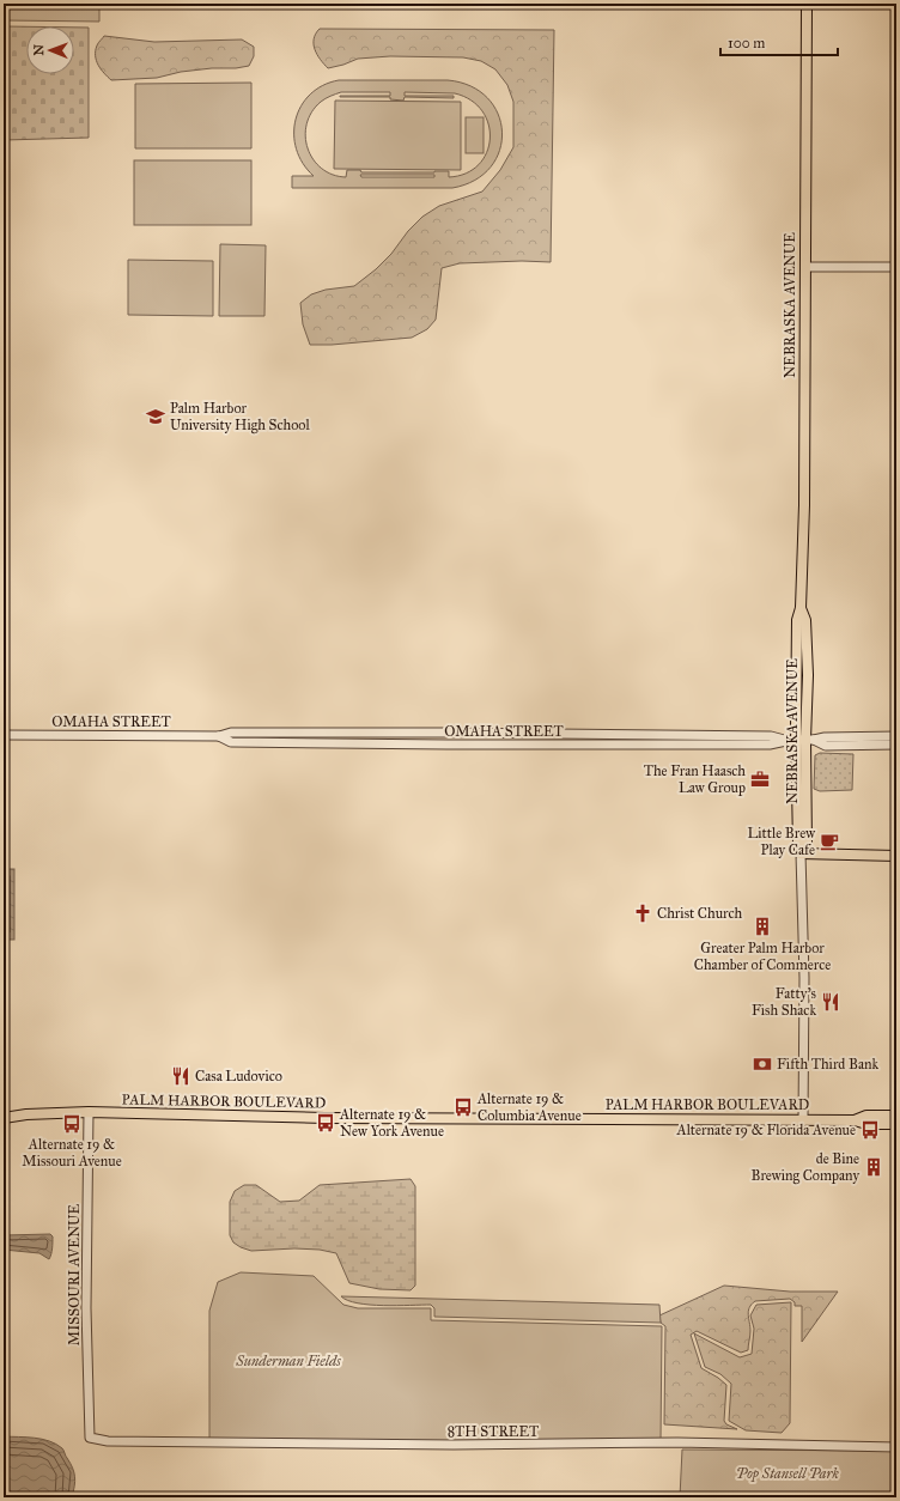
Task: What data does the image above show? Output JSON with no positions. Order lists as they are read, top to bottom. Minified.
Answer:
{"streets":{"main road":["NEBRASKA AVENUE","PALM HARBOR BOULEVARD"],"street":["OMAHA STREET","MISSOURI AVENUE","8TH STREET"]},"crossings":[["NEBRASKA AVENUE","OMAHA STREET"],["NEBRASKA AVENUE","PALM HARBOR BOULEVARD"],["PALM HARBOR BOULEVARD","MISSOURI AVENUE"],["MISSOURI AVENUE","8TH STREET"]],"parks":["Sunderman Fields","Pop Stansell Park"],"places":{"school or university":["Palm Harbor University High School"],"office":["The Fran Haasch Law Group"],"cafe":["Little Brew Play Cafe"],"church":["Christ Church"],"building":["Greater Palm Harbor Chamber of Commerce","de Bine Brewing Company"],"restaurant":["Fatty's Fish Shack","Casa Ludovico"],"bank":["Fifth Third Bank"],"bus stop":["Alternate 19 & Columbia Avenue","Alternate 19 & New York Avenue","Alternate 19 & Missouri Avenue","Alternate 19 & Florida Avenue"]},"scale_bar":"100 m","north":"left"}
